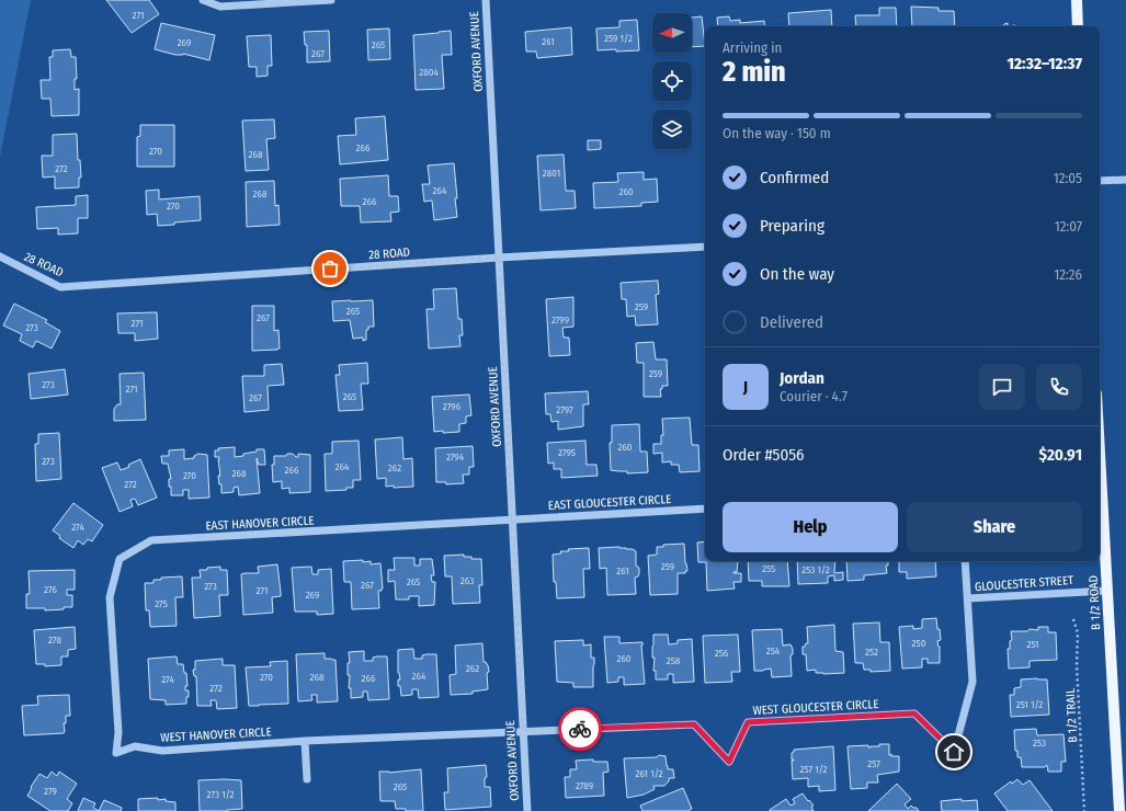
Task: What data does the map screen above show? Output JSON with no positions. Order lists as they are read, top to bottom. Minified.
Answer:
{"streets":{"main road":["B 1/2 ROAD"],"street":["OXFORD AVENUE","28 ROAD","EAST GLOUCESTER CIRCLE","EAST HANOVER CIRCLE","GLOUCESTER STREET","WEST GLOUCESTER CIRCLE","WEST HANOVER CIRCLE"],"path":["B 1/2 TRAIL"]},"crossings":[["OXFORD AVENUE","28 ROAD"],["OXFORD AVENUE","EAST GLOUCESTER CIRCLE"],["OXFORD AVENUE","EAST HANOVER CIRCLE"],["OXFORD AVENUE","WEST GLOUCESTER CIRCLE"],["OXFORD AVENUE","WEST HANOVER CIRCLE"],["EAST GLOUCESTER CIRCLE","EAST HANOVER CIRCLE"],["EAST HANOVER CIRCLE","WEST HANOVER CIRCLE"],["GLOUCESTER STREET","B 1/2 ROAD"],["GLOUCESTER STREET","WEST GLOUCESTER CIRCLE"],["WEST GLOUCESTER CIRCLE","WEST HANOVER CIRCLE"]],"house_numbers":["271","259 1/2","261","269","265","267","2804","266","270","268","272","2801","264","260","268","266","270","259","265","267","2799","271","273","259","273","271","265","267","2796","2797","260","2795","2794","273","264","262","266","268","270","272","274","259","255","253 1/2","261","263","265","267","273","276","271","269","275","278","250","251","254","252","256","260","258","262","264","270","268","266","274","272","251 1/2","253","257","257 1/2","261 1/2","2789","265","279","273 1/2"],"north":"left","page":{"heading":["2 min","Arriving in","12:32–12:37"],"panel":["Jordan","Courier · 4.7","Order #5056","$20.91"],"bar":"On the way · 150 m","list":[["Confirmed","12:05"],["Preparing","12:07"],["On the way","12:26"],"Delivered"],"round":"J","buttons":["Help","Share"]}}
